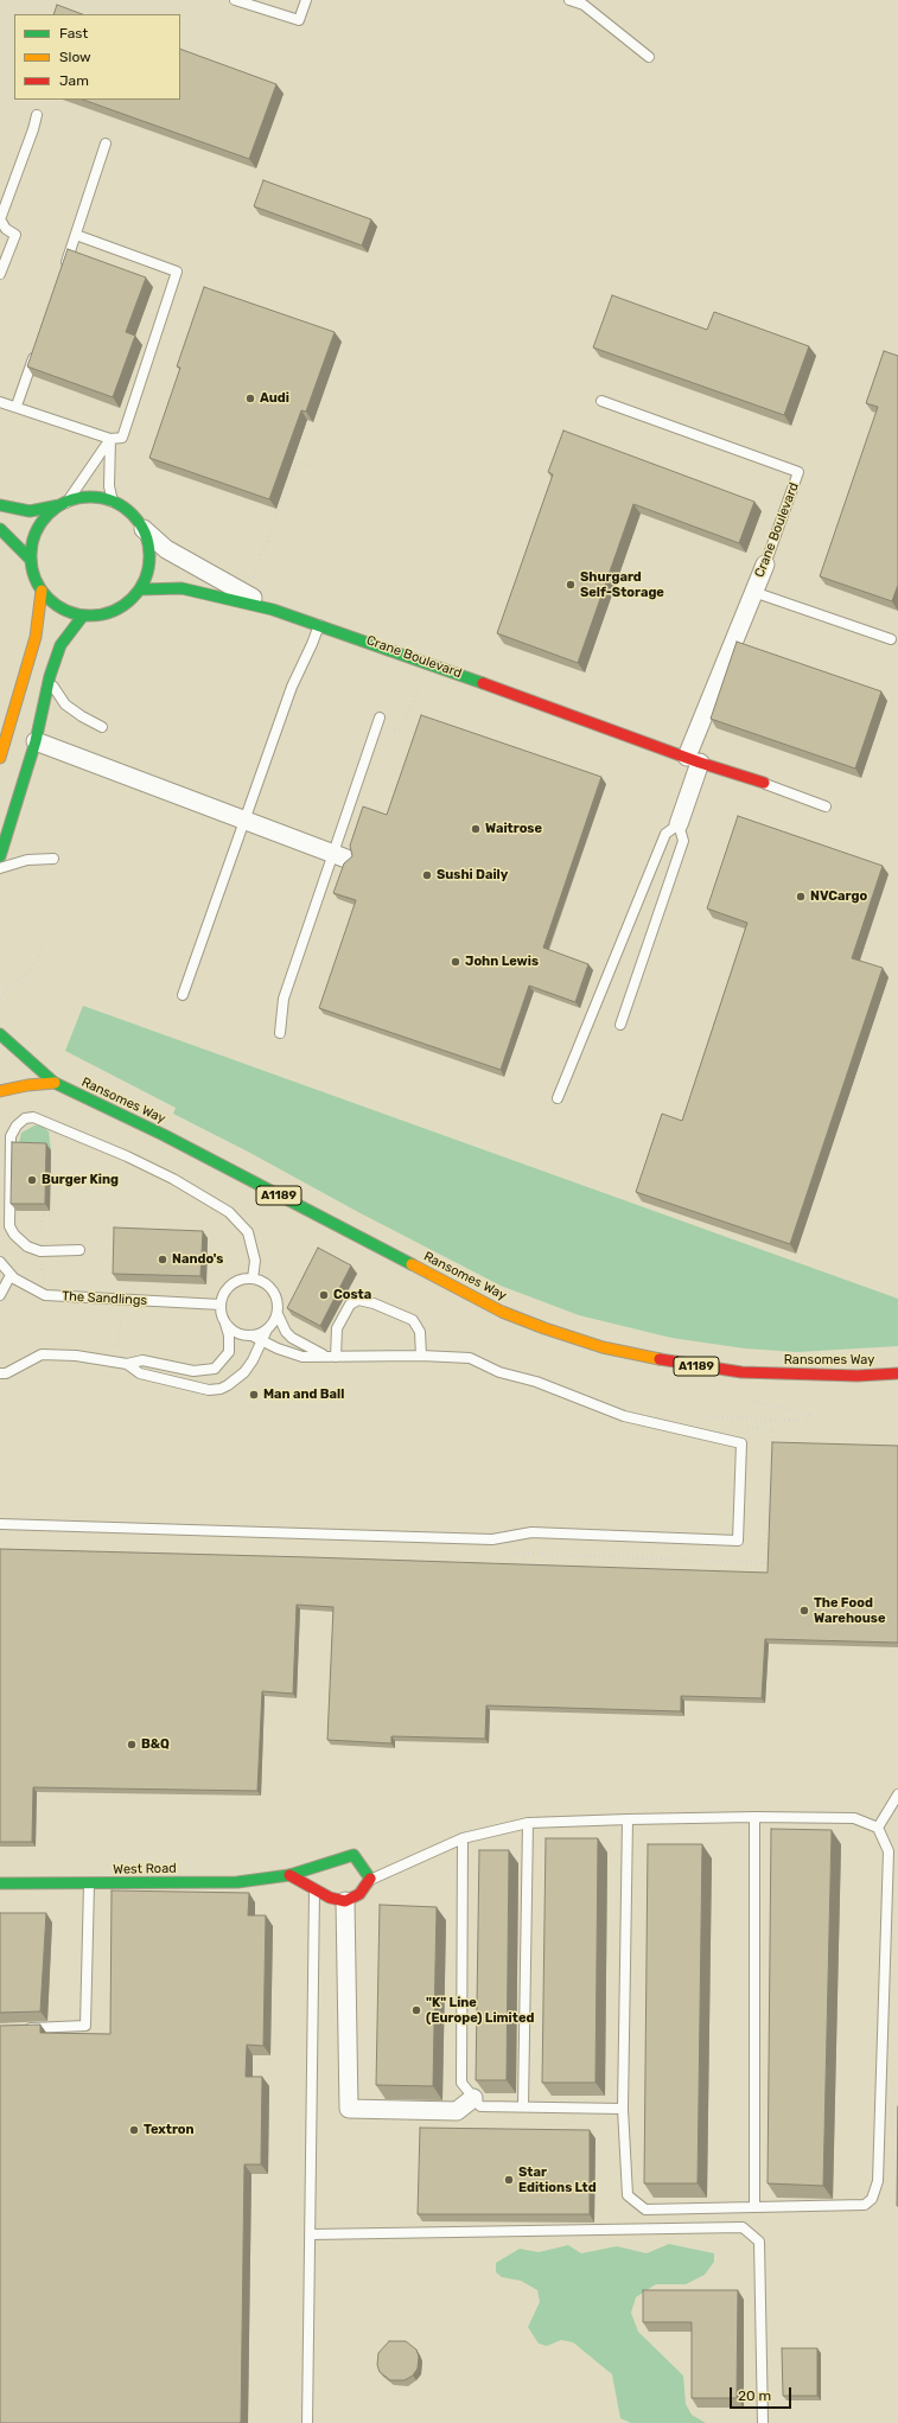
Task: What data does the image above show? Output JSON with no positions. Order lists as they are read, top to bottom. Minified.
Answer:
{"streets":{"street":["Crane Boulevard","Ransomes Way","A1189","West Road"],"lane":["The Sandlings"]},"places":["Audi","Shurgard Self-Storage","Waitrose","Sushi Daily","NVCargo","John Lewis","Burger King","Nando's","Costa","Man and Ball","The Food Warehouse","B&Q","\"K\" Line (Europe) Limited","Textron","Star Editions Ltd"],"legend":["Fast","Slow","Jam"],"scale_bar":"20 m"}
